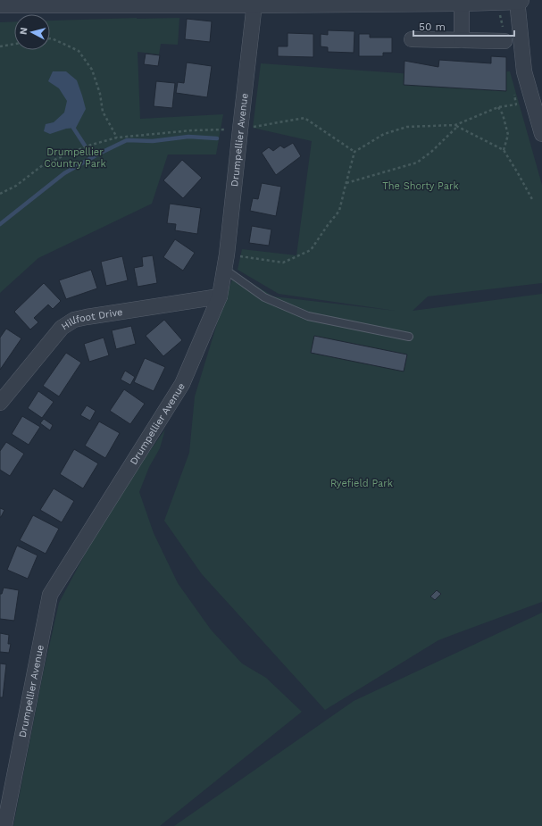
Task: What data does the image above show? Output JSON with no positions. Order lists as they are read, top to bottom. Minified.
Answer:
{"streets":{"street":["Drumpellier Avenue","Hillfoot Drive"]},"crossings":[["Drumpellier Avenue","Hillfoot Drive"]],"parks":["Drumpellier Country Park","The Shorty Park","Ryefield Park"],"scale_bar":"50 m","north":"left"}
